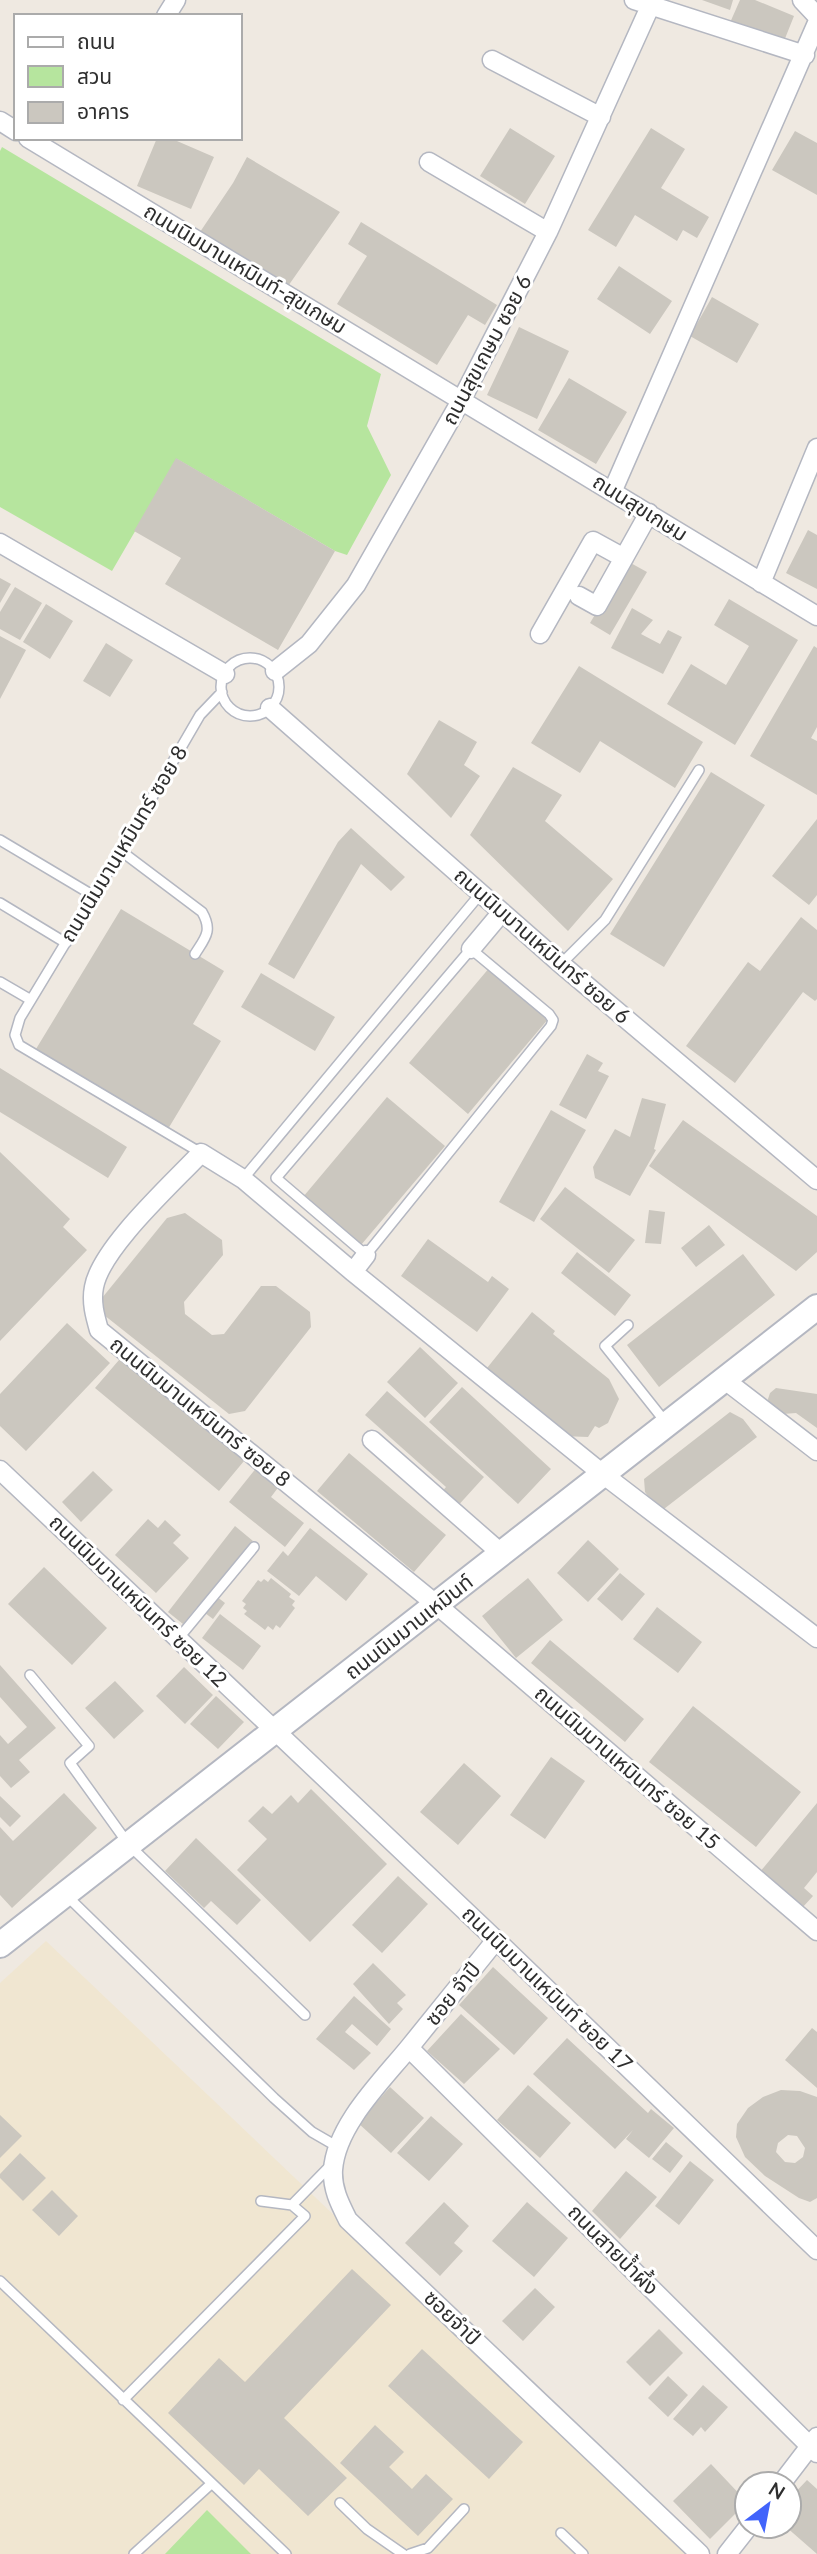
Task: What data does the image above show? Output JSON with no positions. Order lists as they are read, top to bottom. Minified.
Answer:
{"streets":{"main road":["ถนนนิมมานเหมินท์"],"street":["ถนนนิมมานเหมินท์-สุขเกษม","ถนนสุขเกษม ซอย 6","ถนนสุขเกษม","ถนนนิมมานเหมินทร์ ซอย 8","ถนนนิมมานเหมินทร์ ซอย 6","ถนนนิมมานเหมินทร์ ซอย 12","ถนนนิมมานเหมินทร์ ซอย 15","ถนนนิมมานเหมินท์ ซอย 17","ซอย จำปี","ถนนสายน้ำผึ้ง","ซอยจำปี"]},"crossings":[["ถนนนิมมานเหมินท์-สุขเกษม","ถนนสุขเกษม ซอย 6"],["ถนนนิมมานเหมินท์-สุขเกษม","ถนนสุขเกษม"],["ถนนสุขเกษม ซอย 6","ถนนสุขเกษม"],["ถนนสุขเกษม ซอย 6","ถนนนิมมานเหมินทร์ ซอย 8"],["ถนนสุขเกษม ซอย 6","ถนนนิมมานเหมินทร์ ซอย 6"],["ถนนนิมมานเหมินทร์ ซอย 8","ถนนนิมมานเหมินทร์ ซอย 6"],["ถนนนิมมานเหมินทร์ ซอย 8","ถนนนิมมานเหมินท์"],["ถนนนิมมานเหมินทร์ ซอย 8","ถนนนิมมานเหมินทร์ ซอย 15"],["ถนนนิมมานเหมินทร์ ซอย 12","ถนนนิมมานเหมินท์"],["ถนนนิมมานเหมินทร์ ซอย 12","ถนนนิมมานเหมินท์ ซอย 17"],["ถนนนิมมานเหมินท์","ถนนนิมมานเหมินทร์ ซอย 15"],["ถนนนิมมานเหมินท์","ถนนนิมมานเหมินท์ ซอย 17"],["ถนนนิมมานเหมินท์ ซอย 17","ซอย จำปี"],["ซอย จำปี","ถนนสายน้ำผึ้ง"]],"legend":["ถนน","สวน","อาคาร"],"north":"top right"}
